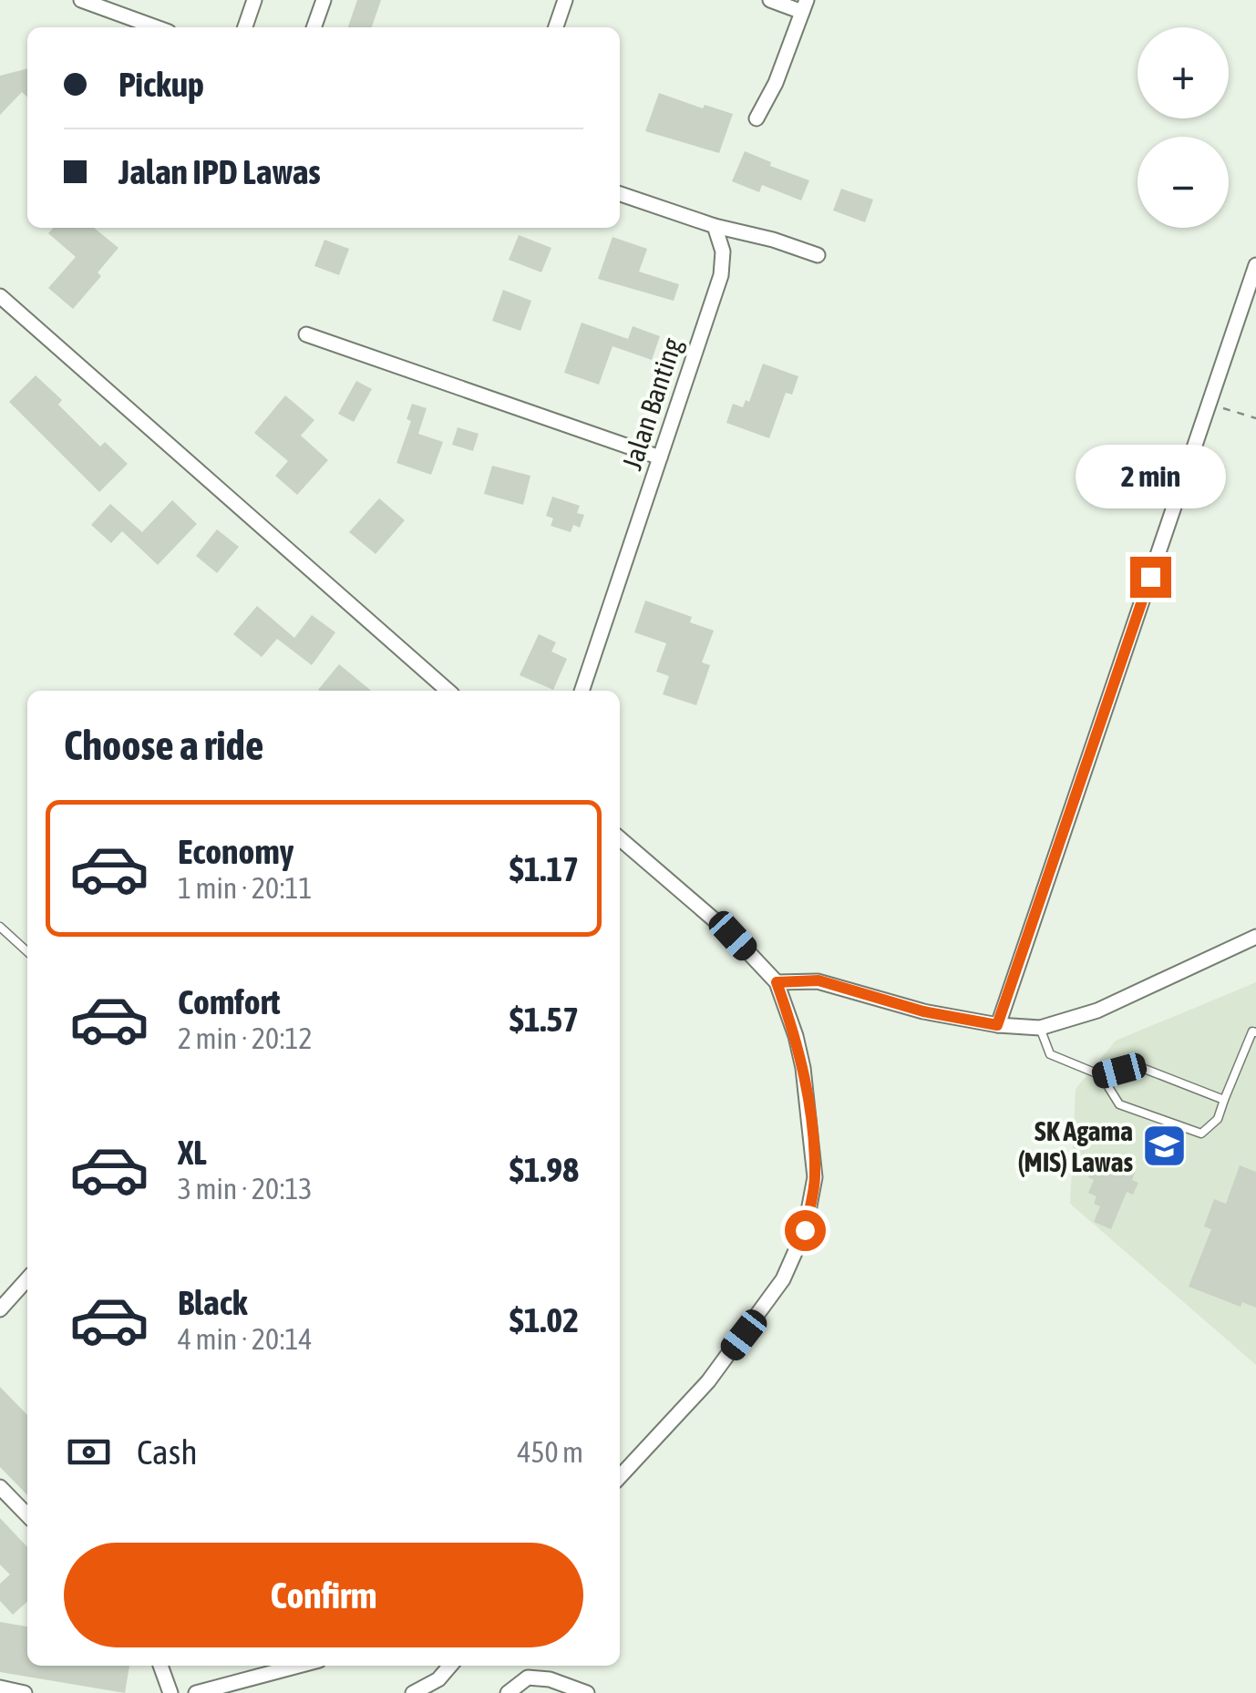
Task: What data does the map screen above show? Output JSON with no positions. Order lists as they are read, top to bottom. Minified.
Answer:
{"streets":{"street":["Jalan Banting"]},"places":{"school or university":["SK Agama (MIS) Lawas"]},"page":{"map_buttons":["+","−"],"banner":["Pickup","Jalan IPD Lawas"],"bubble":"2 min","heading":"Choose a ride","list":[{"name":"Economy","note":"1 min · 20:11","value":"$1.17"},{"name":"Comfort","note":"2 min · 20:12","value":"$1.57"},{"name":"XL","note":"3 min · 20:13","value":"$1.98"},{"name":"Black","note":"4 min · 20:14","value":"$1.02"}],"pay":["Cash","450 m"],"buttons":"Confirm"}}
